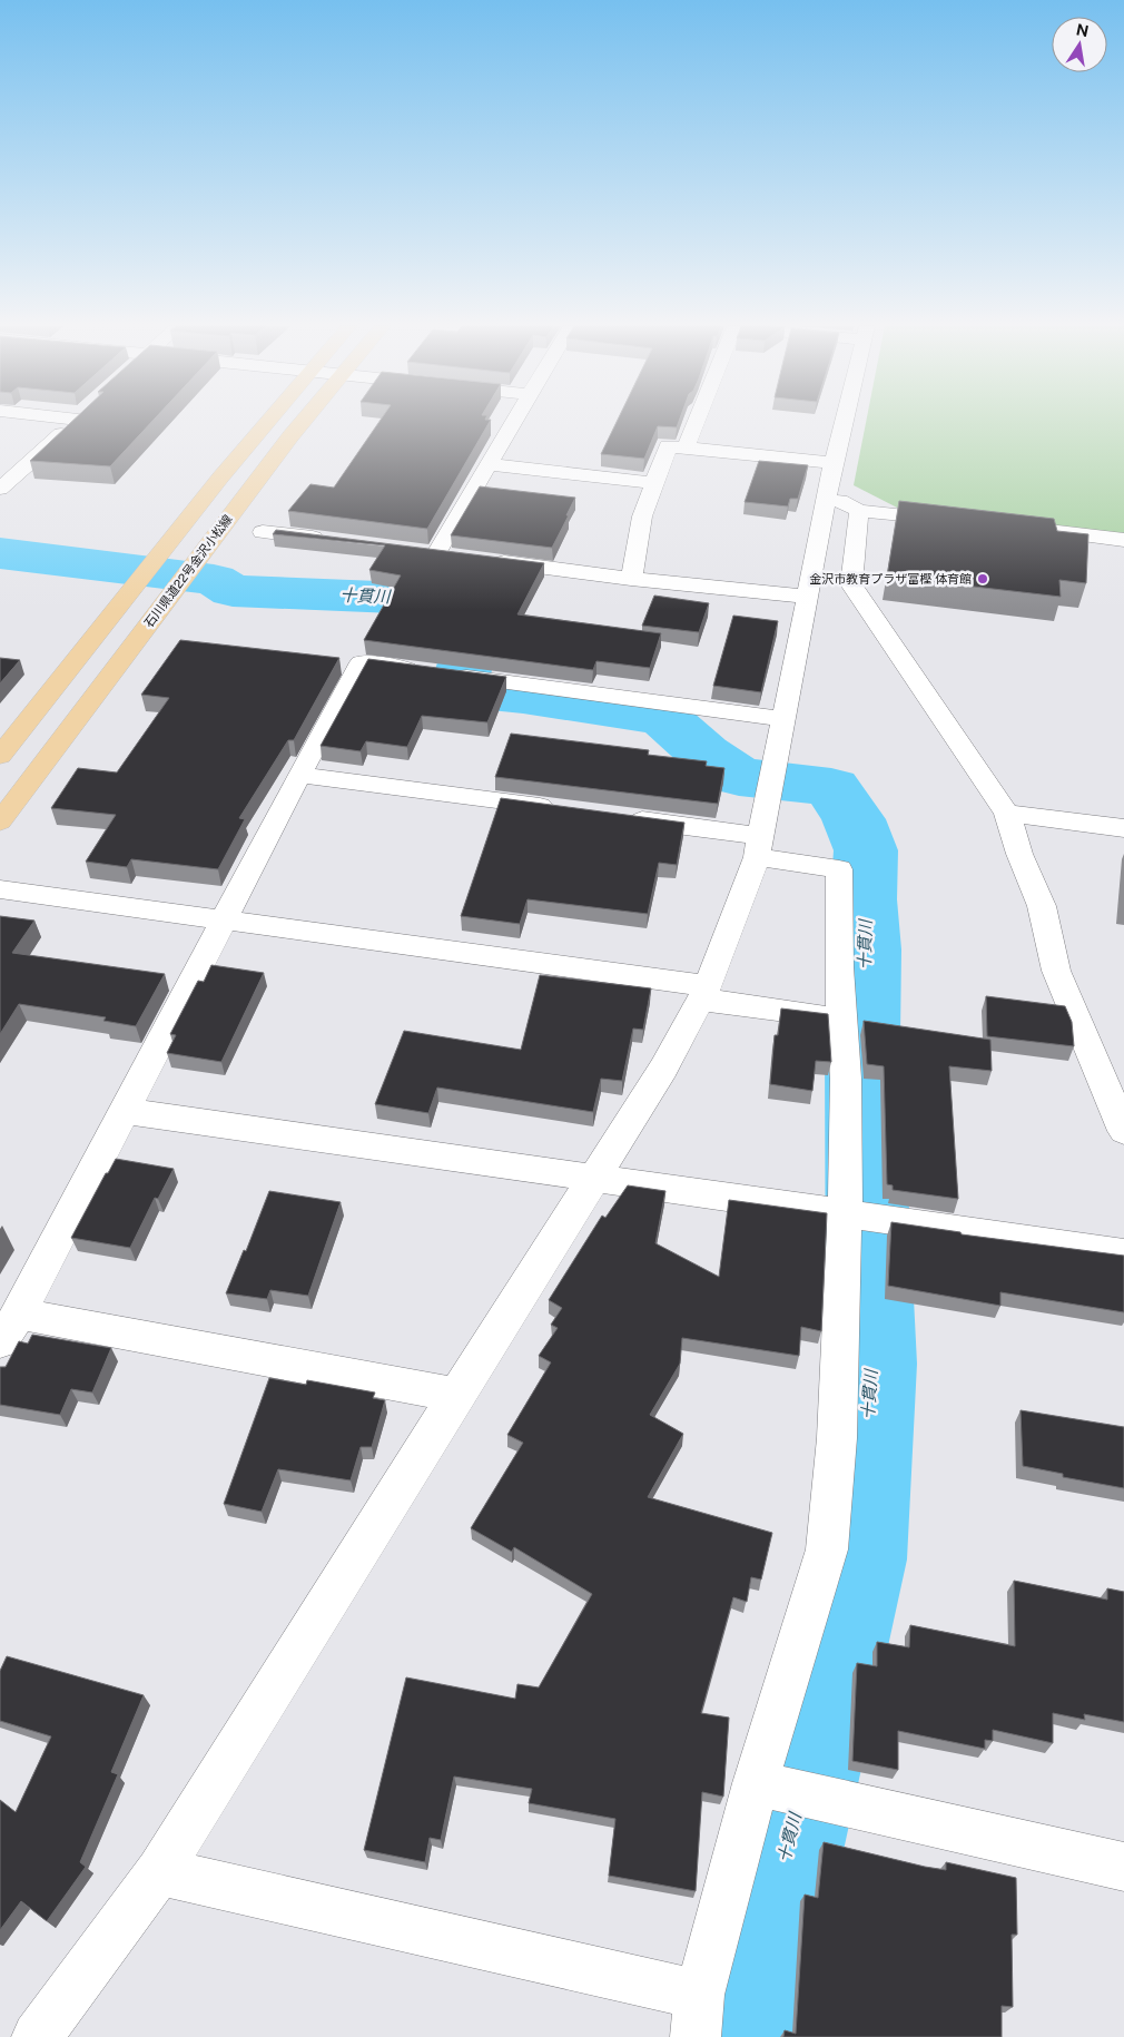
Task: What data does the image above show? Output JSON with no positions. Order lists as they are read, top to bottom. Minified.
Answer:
{"streets":{"main road":["石川県道22号金沢小松線"]},"water":["十貫川"],"places":["金沢市教育プラザ富樫 体育館"],"north":"top"}
